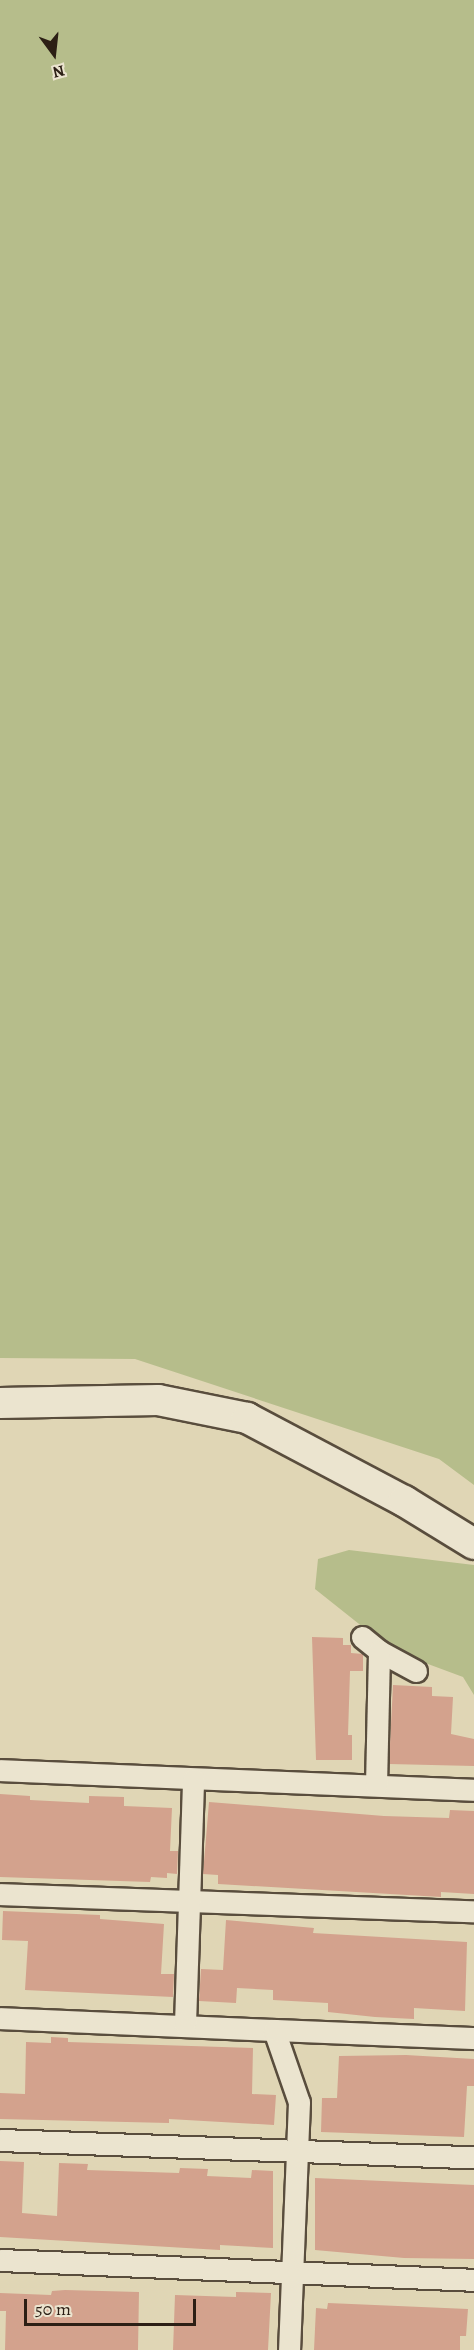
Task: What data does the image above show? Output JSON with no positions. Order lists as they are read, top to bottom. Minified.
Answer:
{"scale_bar":"50 m","north":"bottom"}
